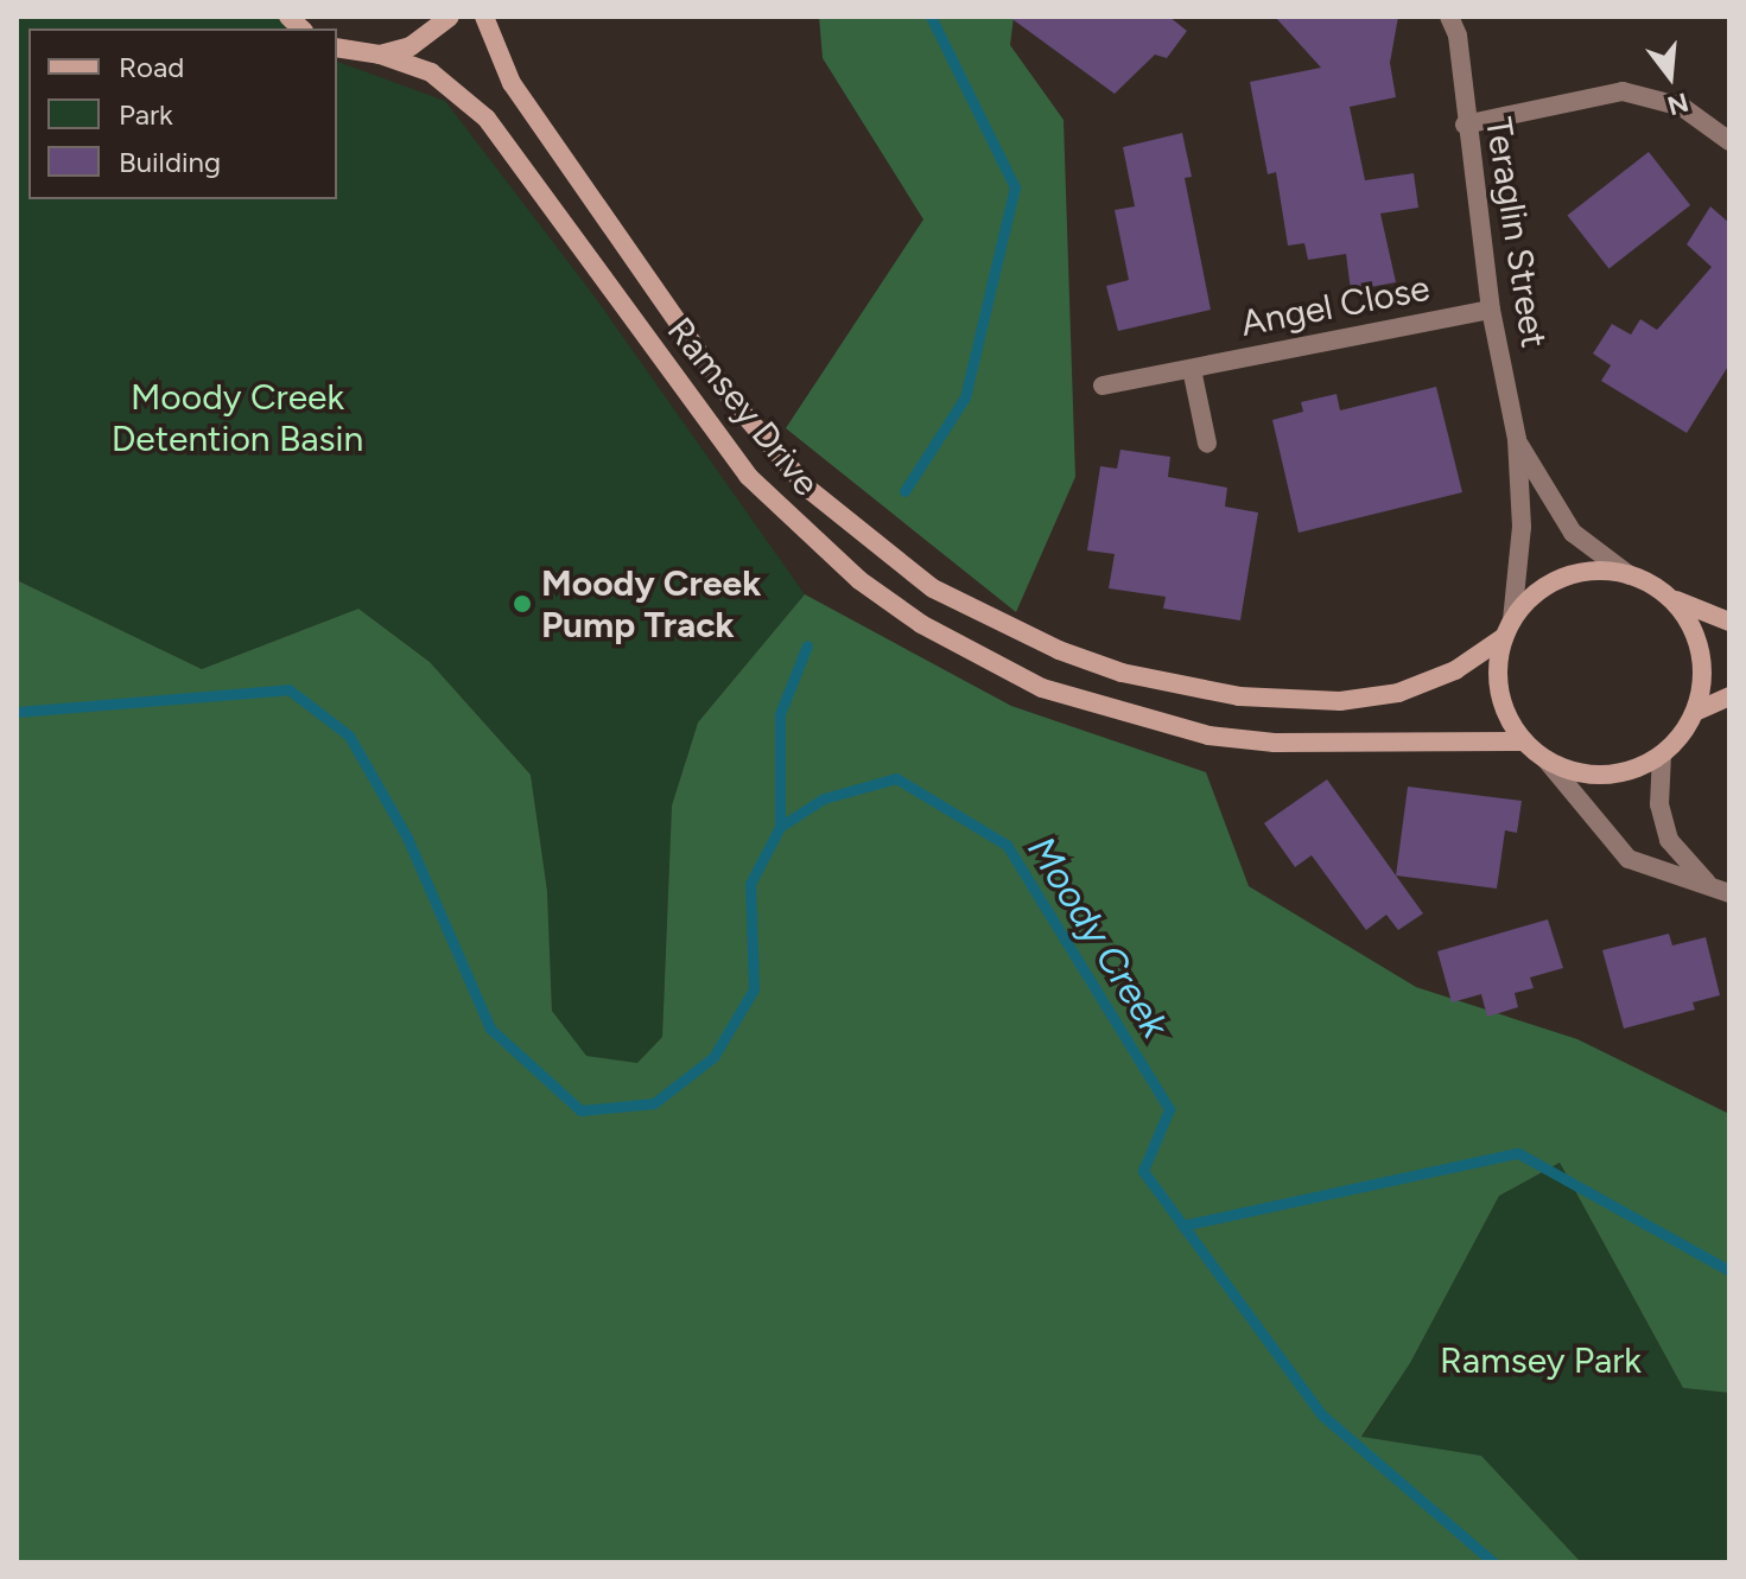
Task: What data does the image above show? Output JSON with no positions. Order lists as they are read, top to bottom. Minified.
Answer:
{"streets":{"main road":["Ramsey Drive"],"street":["Teraglin Street","Angel Close"]},"crossings":[["Teraglin Street","Angel Close"],["Teraglin Street","Ramsey Drive"]],"water":["Moody Creek"],"parks":["Moody Creek Detention Basin","Ramsey Park"],"places":["Moody Creek Pump Track"],"legend":["Road","Park","Building"],"north":"bottom"}
